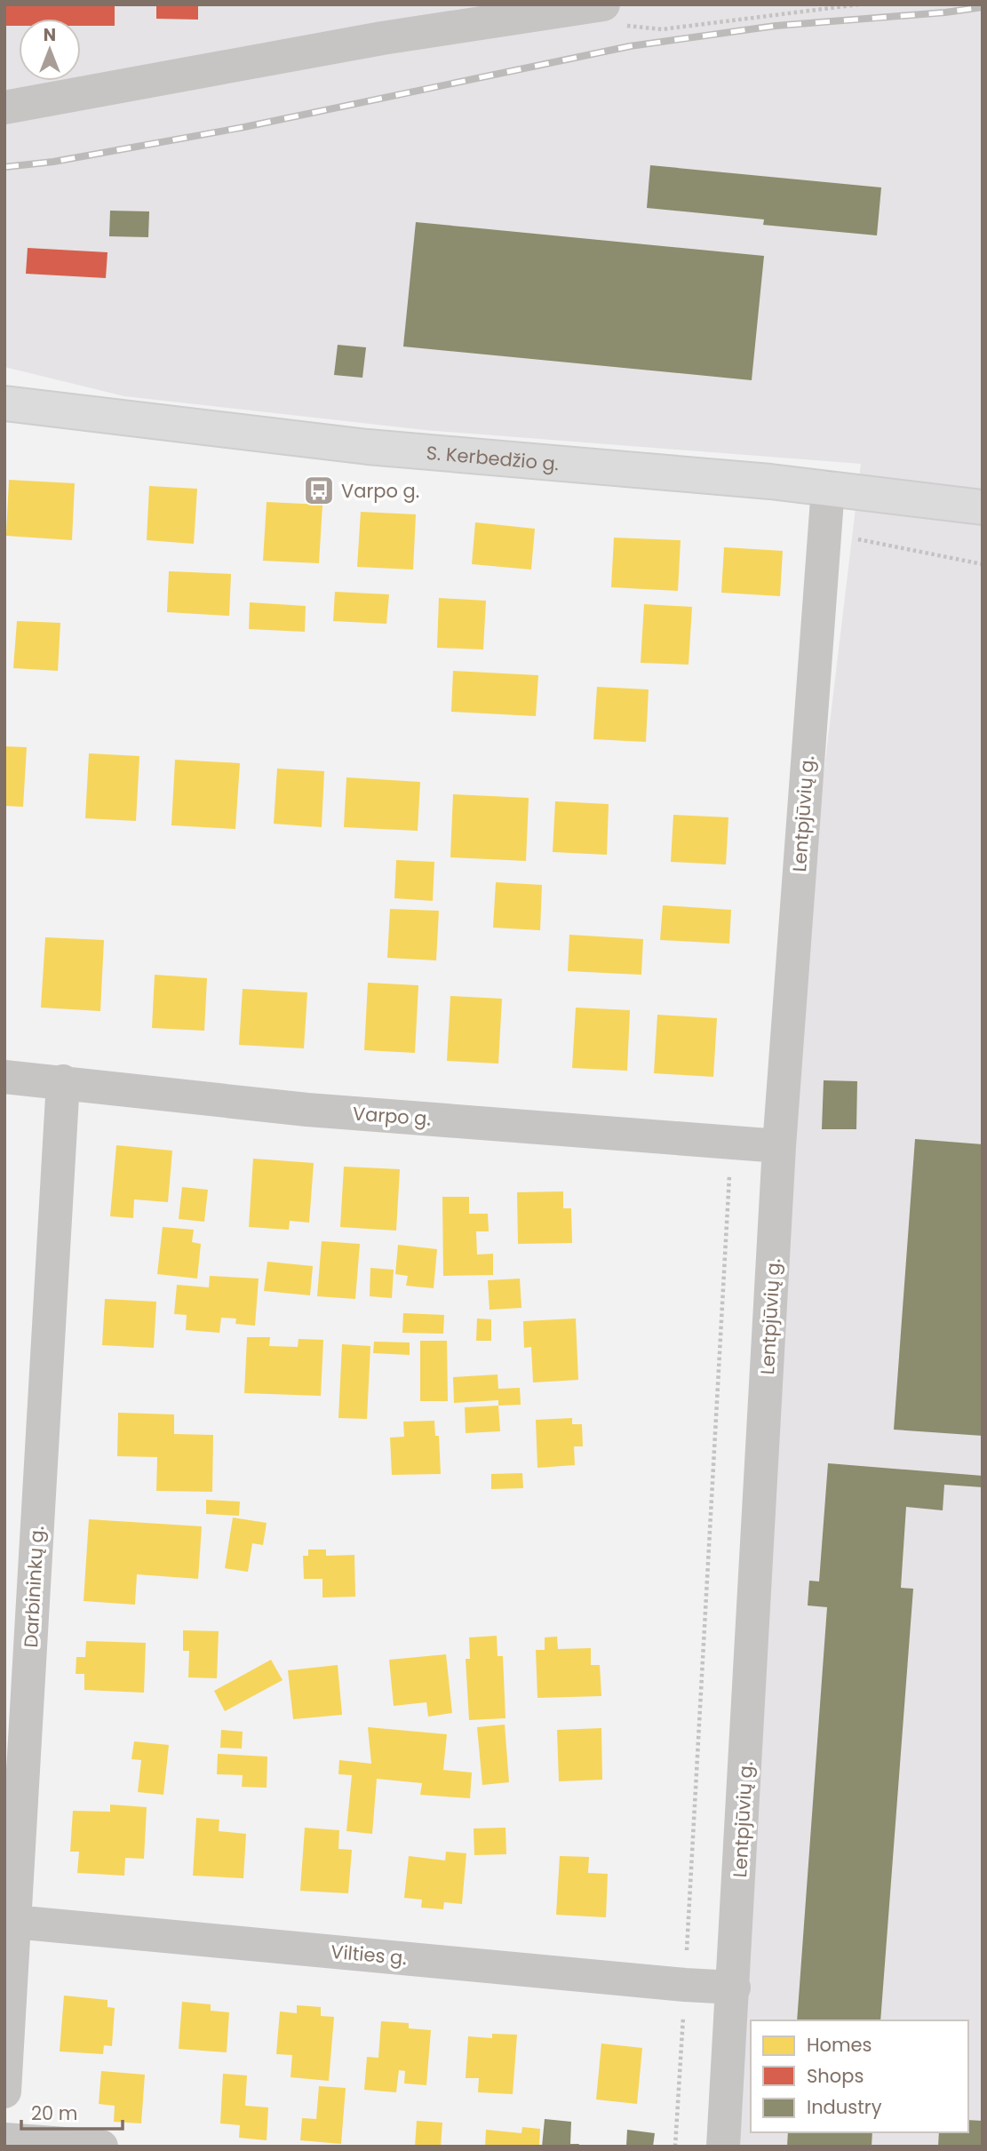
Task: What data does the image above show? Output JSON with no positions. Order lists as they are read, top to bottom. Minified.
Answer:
{"streets":{"main road":["S. Kerbedžio g."],"street":["Lentpjūvių g.","Varpo g.","Darbininkų g.","Vilties g."]},"crossings":[["S. Kerbedžio g.","Lentpjūvių g."],["Lentpjūvių g.","Varpo g."],["Lentpjūvių g.","Vilties g."],["Varpo g.","Darbininkų g."],["Darbininkų g.","Vilties g."]],"places":{"bus stop":["Varpo g."]},"legend":["Homes","Shops","Industry"],"scale_bar":"20 m","north":"top"}
